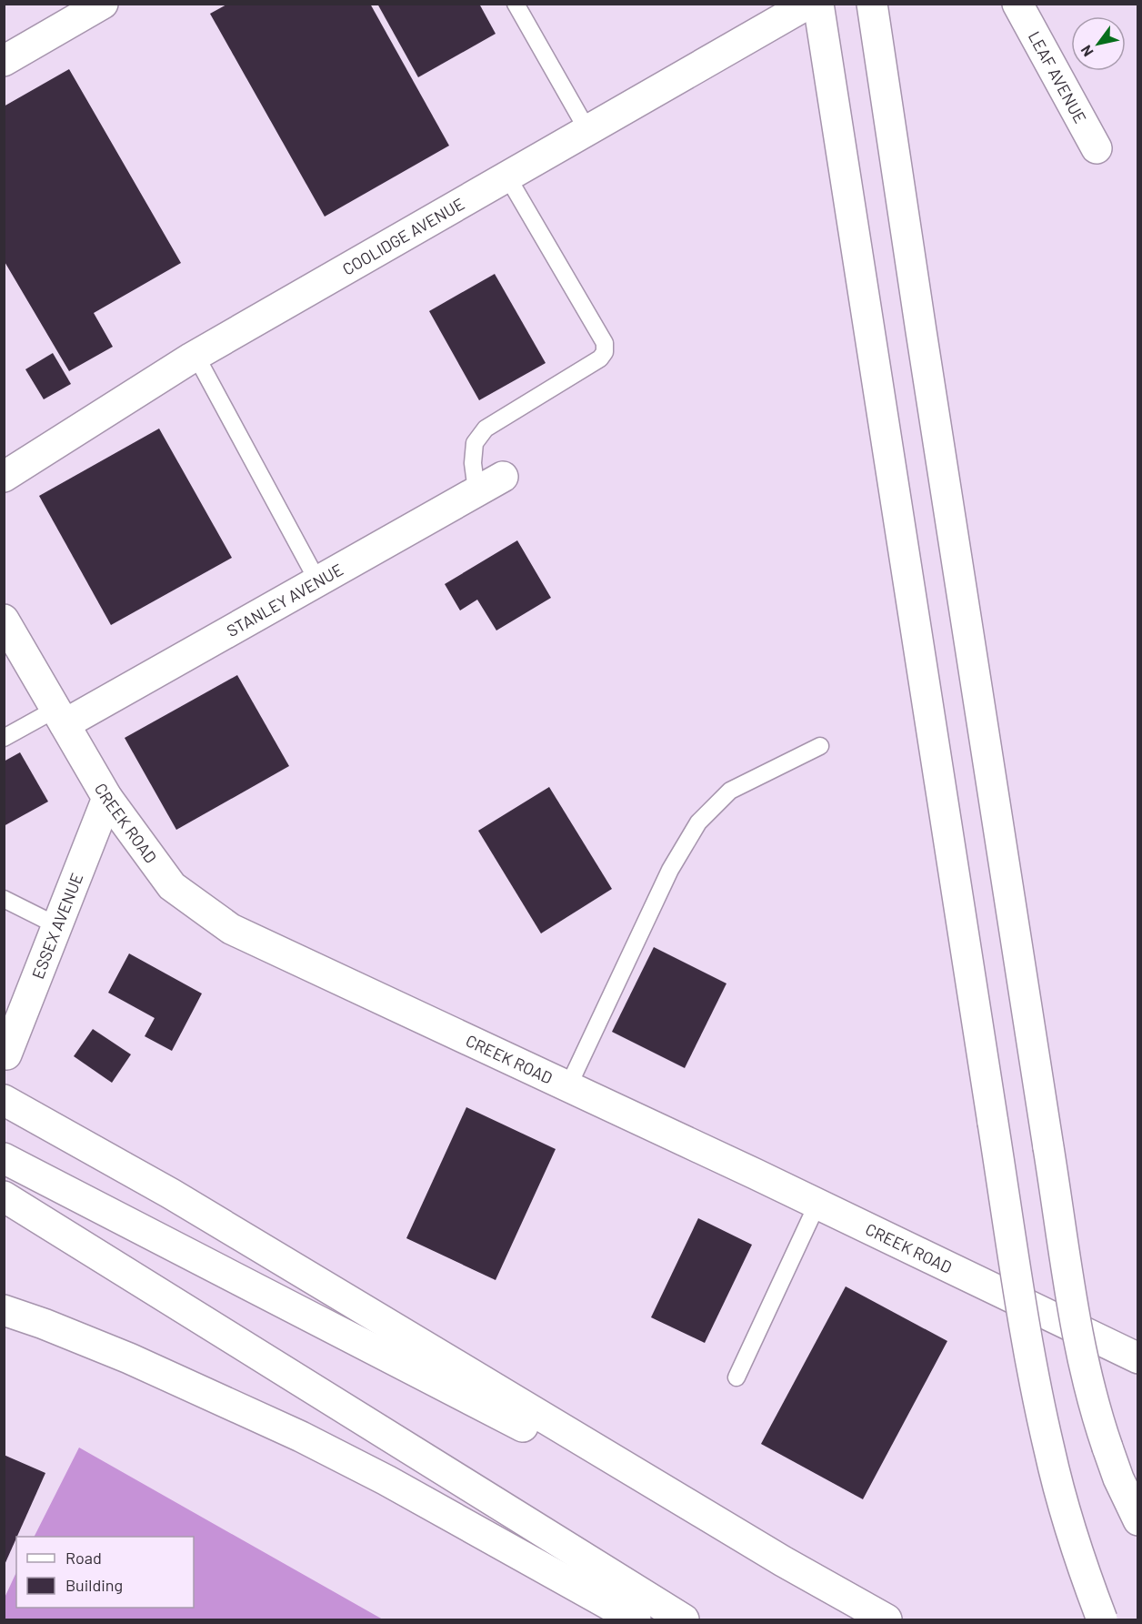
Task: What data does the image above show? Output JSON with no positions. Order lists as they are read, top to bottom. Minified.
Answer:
{"streets":{"main road":["LEAF AVENUE","COOLIDGE AVENUE","STANLEY AVENUE","CREEK ROAD","ESSEX AVENUE"]},"crossings":[["STANLEY AVENUE","CREEK ROAD"],["CREEK ROAD","ESSEX AVENUE"]],"legend":["Road","Building"],"north":"bottom left"}
